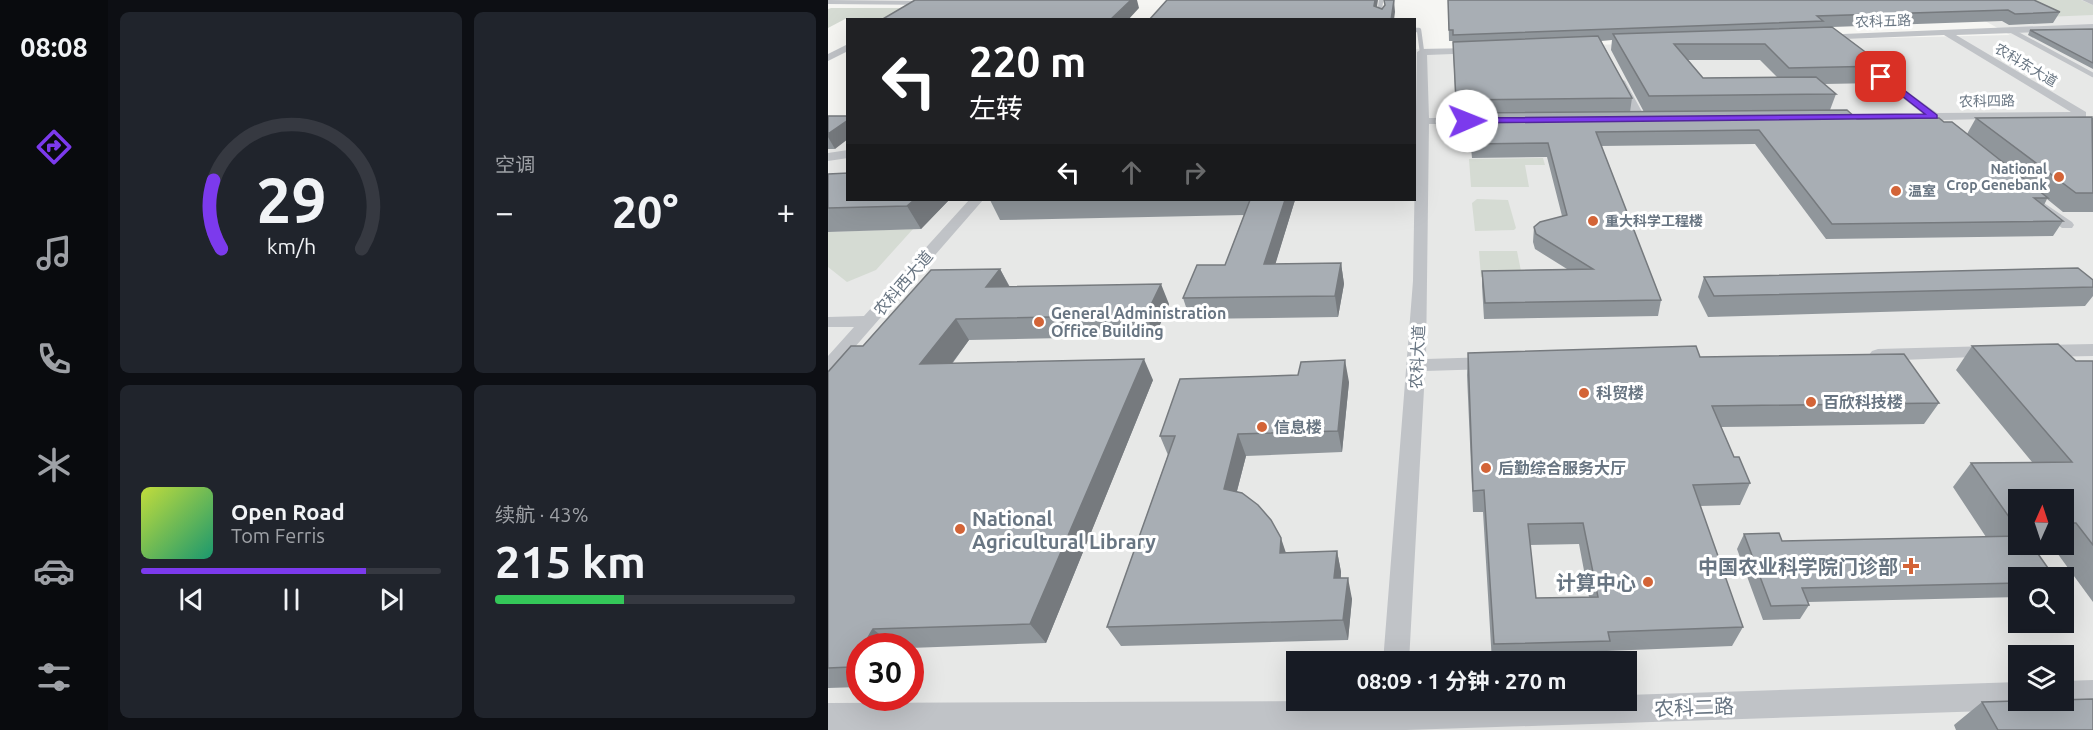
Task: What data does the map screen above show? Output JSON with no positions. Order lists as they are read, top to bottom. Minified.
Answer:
{"streets":{"street":["农科五路","农科东大道","农科四路","农科西大道","农科大道","农科二路"]},"crossings":[["农科五路","农科东大道"],["农科东大道","农科四路"]],"places":{"other":["National Crop Genebank","温室","重大科学工程楼","General Administration Office Building","科贸楼","百欣科技楼","信息楼","后勤综合服务大厅","National Agricultural Library","计算中心"],"health":["中国农业科学院门诊部"]},"north":"top","page":{"tabs":"08:08","tile":["空调",["续航 · 43%","215 km"]],"turn":["220 m","左转"],"heat":["−","20°","+"],"song":["Open Road","Tom Ferris"],"limit":"30","trip":"08:09 · 1 分钟 · 270 m","gauge":["29","km/h"]}}
